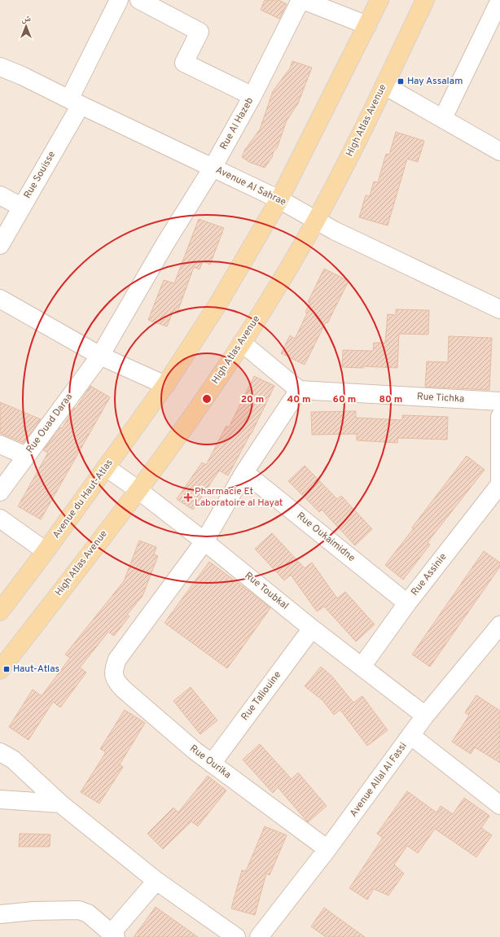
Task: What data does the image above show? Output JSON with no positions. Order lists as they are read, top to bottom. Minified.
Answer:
{"streets":{"main road":["High Atlas Avenue","Avenue du Haut-Atlas"],"street":["Rue Al Hazeb","Rue Souisse","Avenue Al Sahrae","Rue Tichka","Rue Ouad Daraa","Rue Oukaimidne","Rue Assinie","Rue Toubkal","Rue Taliouine","Rue Ourika","Avenue Allal Al Fassi"]},"crossings":[["High Atlas Avenue","Avenue Al Sahrae"],["High Atlas Avenue","Rue Toubkal"],["Rue Al Hazeb","Avenue Al Sahrae"],["Rue Al Hazeb","Rue Ouad Daraa"],["Rue Souisse","Avenue Al Sahrae"],["Avenue du Haut-Atlas","Rue Toubkal"],["Rue Oukaimidne","Rue Assinie"],["Rue Assinie","Rue Toubkal"],["Rue Toubkal","Rue Taliouine"],["Rue Toubkal","Rue Ourika"],["Rue Toubkal","Avenue Allal Al Fassi"],["Rue Taliouine","Rue Ourika"],["Rue Ourika","Avenue Allal Al Fassi"]],"places":{"transit":["Hay Assalam","Haut-Atlas"],"health":["Pharmacie Et Laboratoire al Hayat"]},"north":"top","rings":["20 m","40 m","60 m","80 m"]}
